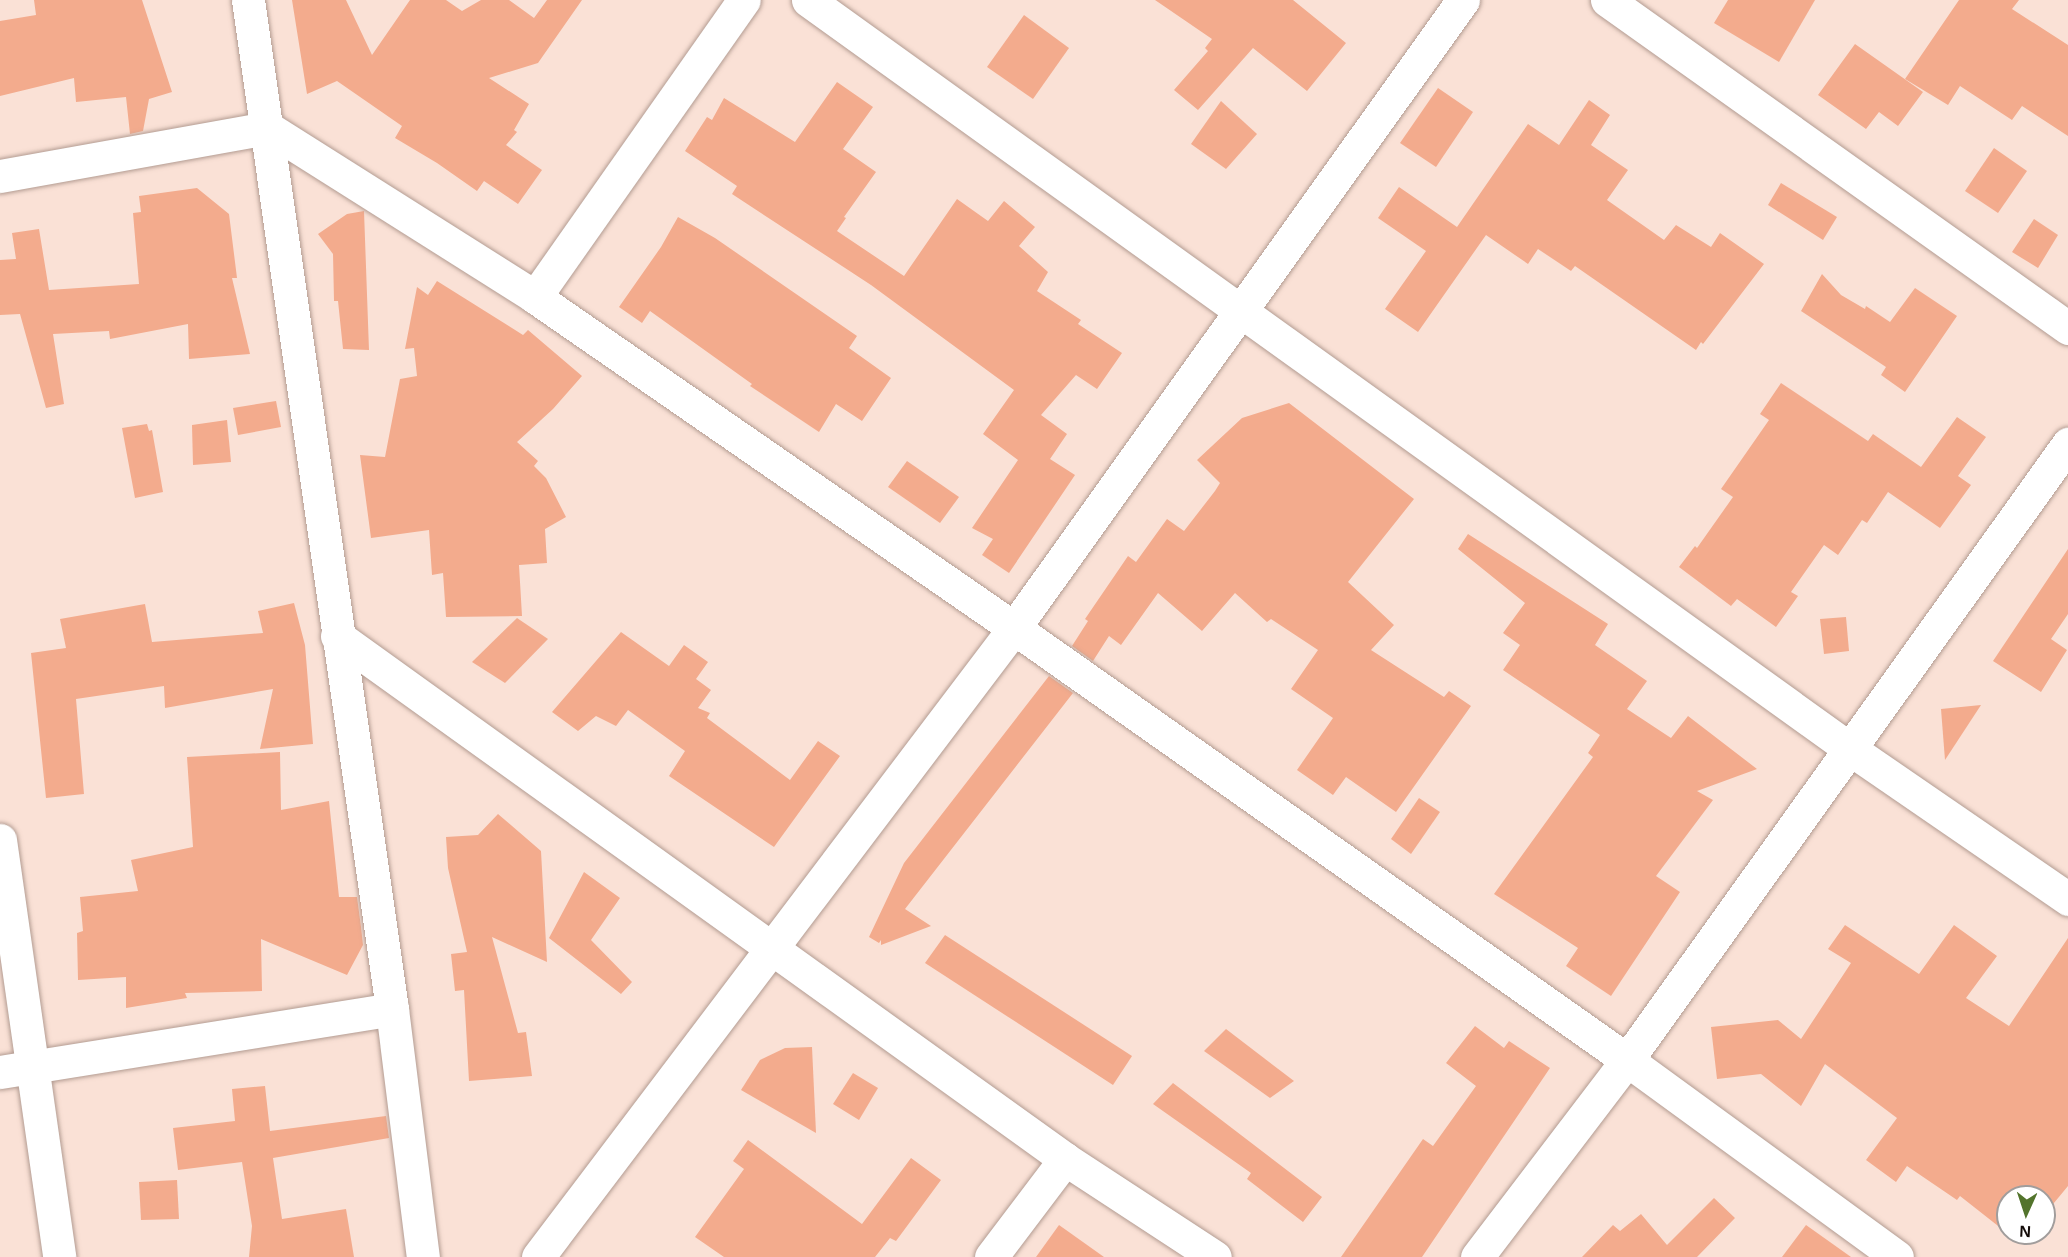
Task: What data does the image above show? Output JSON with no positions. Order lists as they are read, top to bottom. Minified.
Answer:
{"north":"bottom"}
